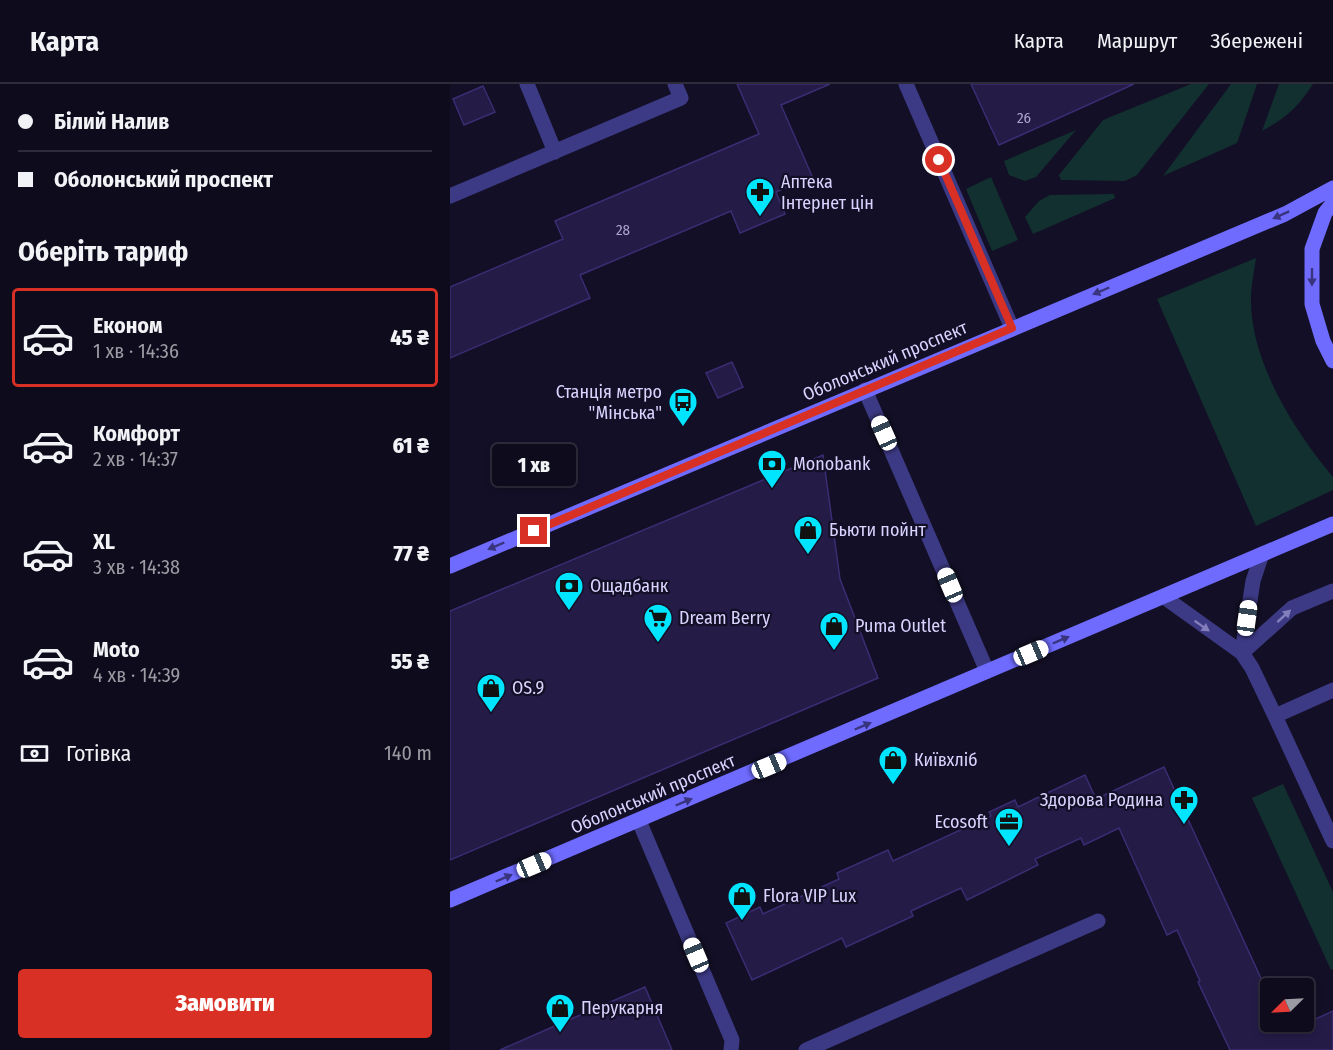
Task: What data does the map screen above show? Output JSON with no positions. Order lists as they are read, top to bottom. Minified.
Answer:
{"streets":{"main road":["Оболонський проспект"]},"places":{"pharmacy":["Аптека Інтернет цін","Здорова Родина"],"bus stop":["Станція метро \"Мінська\""],"bank":["Monobank","Ощадбанк"],"shop":["Бьюти пойнт","Puma Outlet","OS.9","Київхліб","Flora VIP Lux","Перукарня"],"supermarket":["Dream Berry"],"office":["Ecosoft"]},"house_numbers":["26","28"],"north":"bottom left","page":{"header":"Карта","nav":["Карта","Маршрут","Збережені"],"banner":["Білий Налив","Оболонський проспект"],"heading":"Оберіть тариф","list":[{"name":"Економ","note":"1 хв · 14:36","value":"45 ₴"},{"name":"Комфорт","note":"2 хв · 14:37","value":"61 ₴"},{"name":"XL","note":"3 хв · 14:38","value":"77 ₴"},{"name":"Moto","note":"4 хв · 14:39","value":"55 ₴"}],"bubble":"1 хв","pay":["Готівка","140 m"],"buttons":"Замовити"}}
